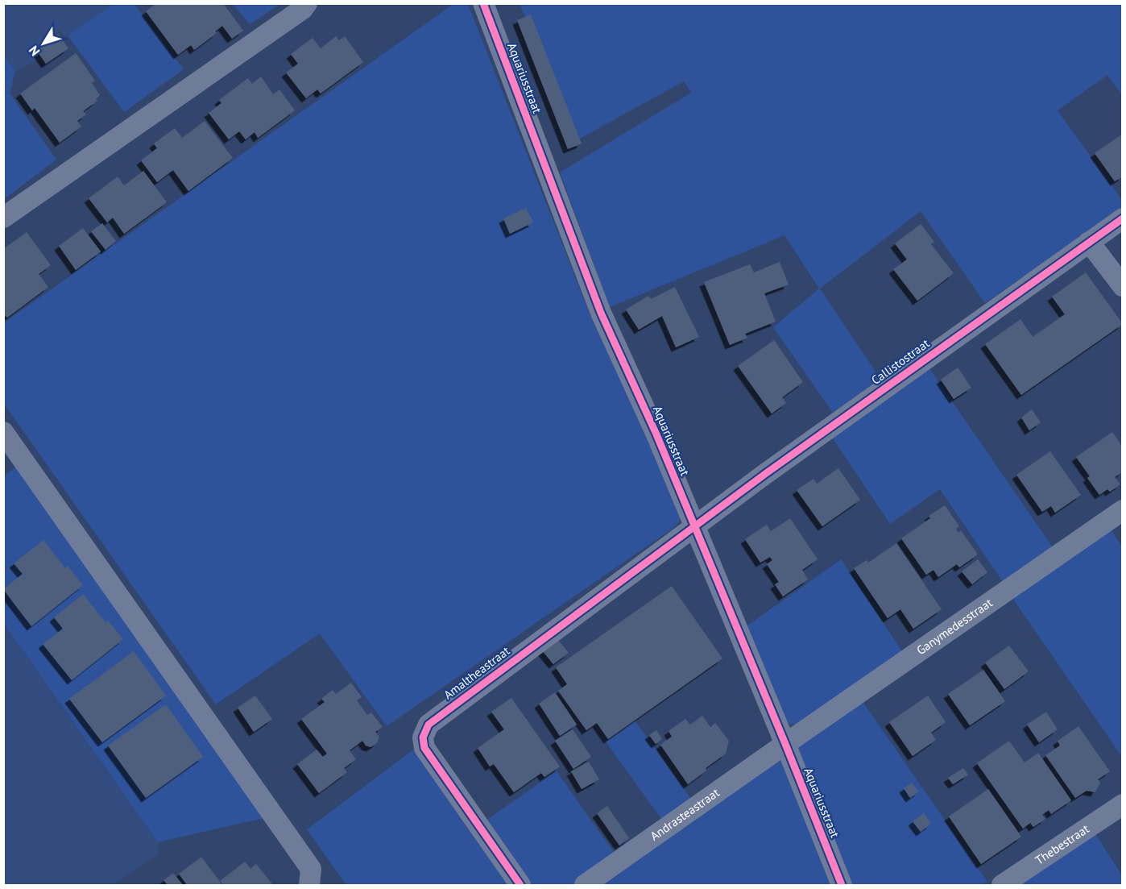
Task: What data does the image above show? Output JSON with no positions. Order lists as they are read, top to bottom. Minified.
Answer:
{"streets":{"street":["Aquariusstraat","Callistostraat","Ganymedesstraat","Amaltheastraat","Andrasteastraat","Thebestraat"]},"crossings":[["Aquariusstraat","Callistostraat"],["Aquariusstraat","Ganymedesstraat"],["Aquariusstraat","Amaltheastraat"],["Aquariusstraat","Andrasteastraat"],["Callistostraat","Amaltheastraat"],["Ganymedesstraat","Andrasteastraat"]],"north":"bottom left"}
